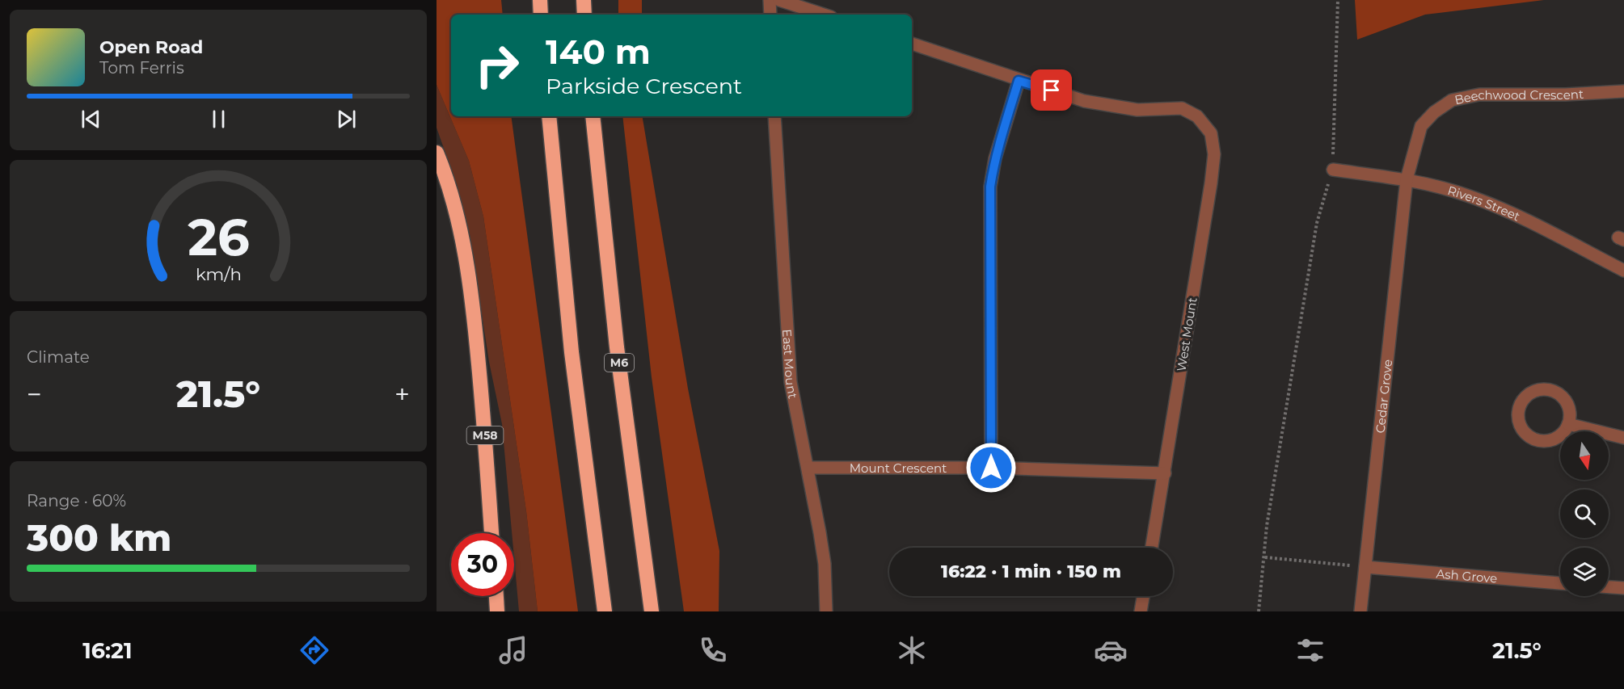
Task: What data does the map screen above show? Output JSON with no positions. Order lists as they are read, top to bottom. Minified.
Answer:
{"streets":{"highway":["M6","M58"],"street":["Beechwood Crescent","Rivers Street","West Mount","East Mount","Cedar Grove","Mount Crescent","Ash Grove"]},"crossings":[["Beechwood Crescent","Rivers Street"],["Beechwood Crescent","Cedar Grove"],["Rivers Street","Cedar Grove"],["West Mount","Mount Crescent"],["East Mount","Mount Crescent"],["Cedar Grove","Ash Grove"]],"north":"bottom","page":{"turn":["140 m","Parkside Crescent"],"song":["Open Road","Tom Ferris"],"tile":["Climate",["Range · 60%","300 km"]],"heat":["−","21.5°","+"],"limit":"30","trip":"16:22 · 1 min · 150 m","tabs":["16:21","21.5°"],"gauge":["26","km/h"]}}
